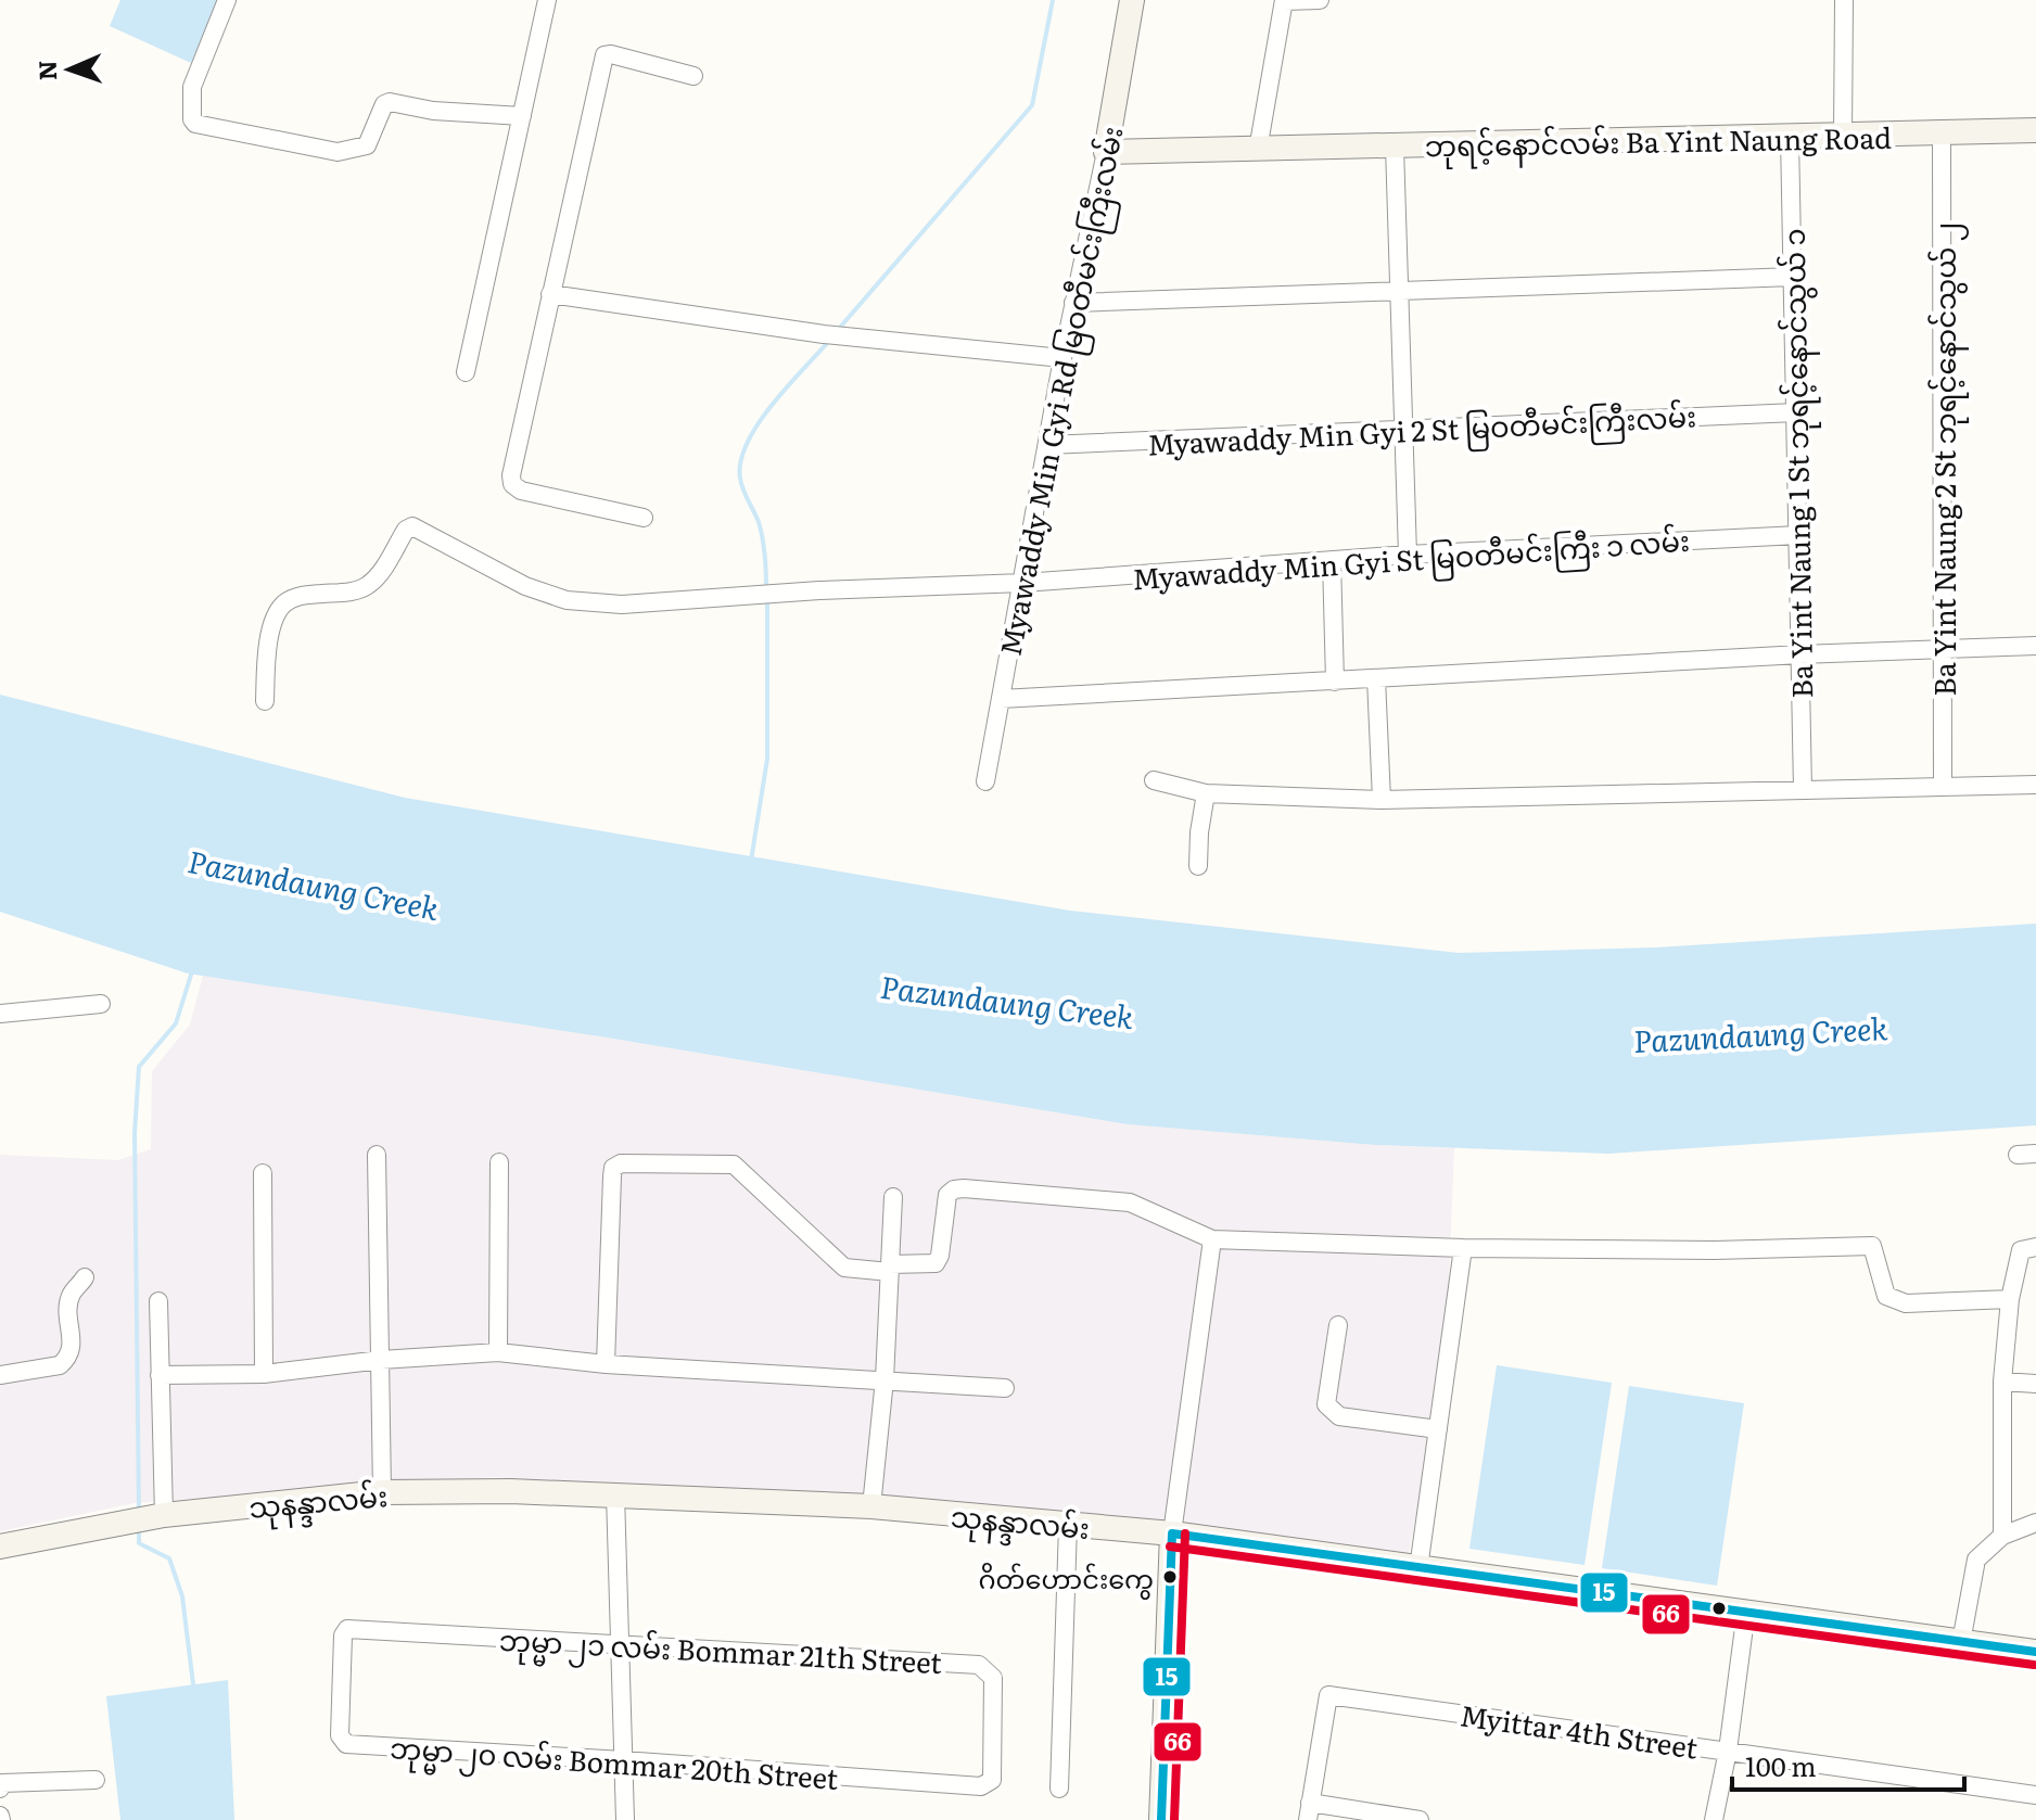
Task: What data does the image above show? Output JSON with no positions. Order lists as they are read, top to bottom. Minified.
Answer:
{"streets":{"main road":["ဘုရင့်နောင်လမ်း Ba Yint Naung Road","Myawaddy Min Gyi Rd မြဝတီမင်းကြီးလမ်း","သုနန္ဒာလမ်း"],"street":["Myawaddy Min Gyi 2 St မြဝတီမင်းကြီးလမ်း","Ba Yint Naung 2 St ဘုရင့်နောင်သွယ် ၂","Ba Yint Naung 1 St ဘုရင့်နောင်သွယ် ၁","Myawaddy Min Gyi St မြဝတီမင်းကြီး ၁ လမ်း","ဘုမ္မာ ၂၁ လမ်း Bommar 21th Street","Myittar 4th Street","ဘုမ္မာ ၂၀ လမ်း Bommar 20th Street"]},"crossings":[["ဘုရင့်နောင်လမ်း Ba Yint Naung Road","Myawaddy Min Gyi Rd မြဝတီမင်းကြီးလမ်း"],["ဘုရင့်နောင်လမ်း Ba Yint Naung Road","Ba Yint Naung 2 St ဘုရင့်နောင်သွယ် ၂"],["ဘုရင့်နောင်လမ်း Ba Yint Naung Road","Ba Yint Naung 1 St ဘုရင့်နောင်သွယ် ၁"],["Myawaddy Min Gyi Rd မြဝတီမင်းကြီးလမ်း","Myawaddy Min Gyi 2 St မြဝတီမင်းကြီးလမ်း"],["Myawaddy Min Gyi Rd မြဝတီမင်းကြီးလမ်း","Myawaddy Min Gyi St မြဝတီမင်းကြီး ၁ လမ်း"],["Myawaddy Min Gyi 2 St မြဝတီမင်းကြီးလမ်း","Ba Yint Naung 1 St ဘုရင့်နောင်သွယ် ၁"],["Ba Yint Naung 1 St ဘုရင့်နောင်သွယ် ၁","Myawaddy Min Gyi St မြဝတီမင်းကြီး ၁ လမ်း"],["ဘုမ္မာ ၂၁ လမ်း Bommar 21th Street","ဘုမ္မာ ၂၀ လမ်း Bommar 20th Street"]],"water":["Pazundaung Creek"],"places":["ဂိတ်ဟောင်းကွေ"],"lines":["transit line 15","transit line 66"],"scale_bar":"100 m","north":"left"}
